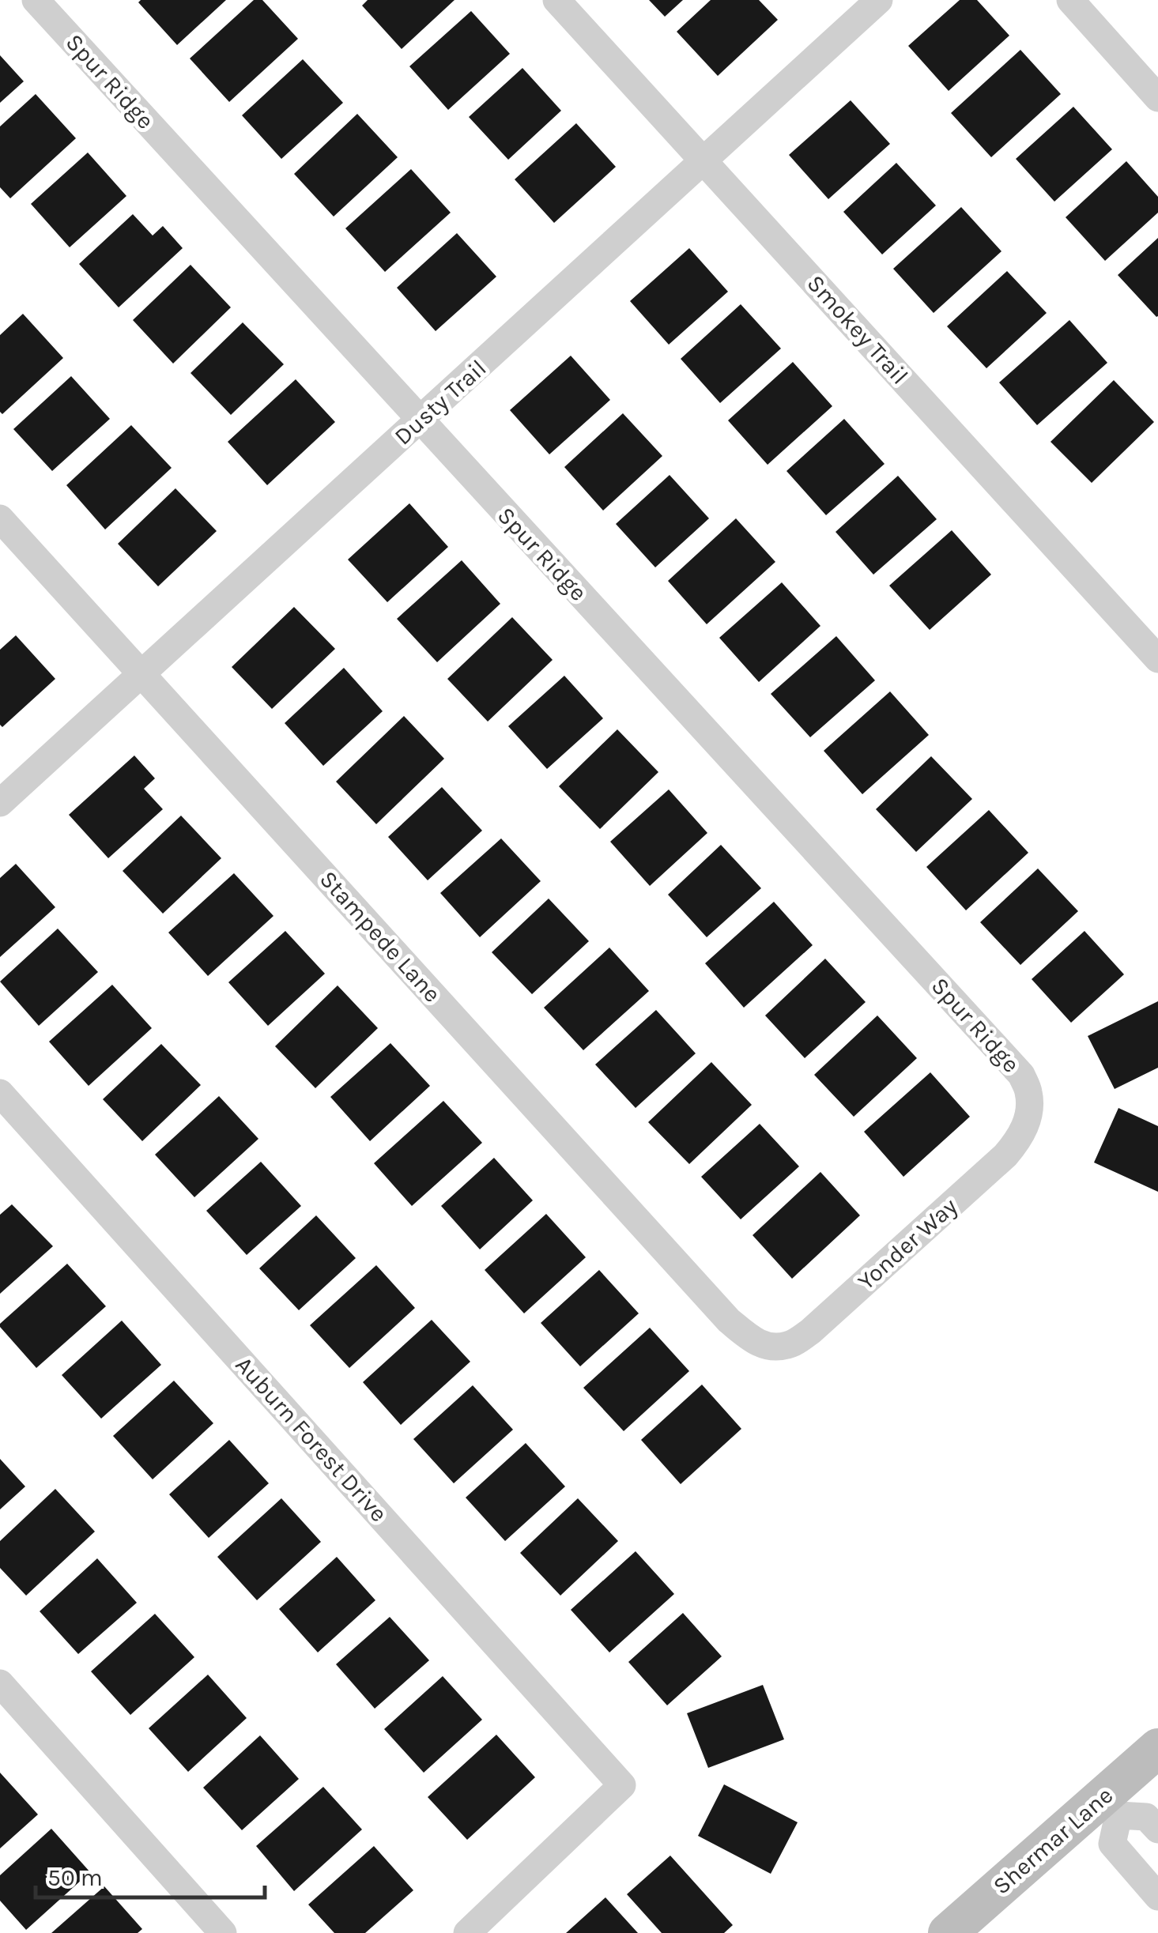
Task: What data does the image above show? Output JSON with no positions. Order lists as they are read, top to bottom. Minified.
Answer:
{"streets":{"street":["Spur Ridge","Smokey Trail","Dusty Trail","Stampede Lane","Yonder Way","Auburn Forest Drive","Shermar Lane"]},"crossings":[["Spur Ridge","Dusty Trail"],["Spur Ridge","Yonder Way"],["Smokey Trail","Dusty Trail"],["Dusty Trail","Stampede Lane"],["Stampede Lane","Yonder Way"]],"scale_bar":"50 m"}
